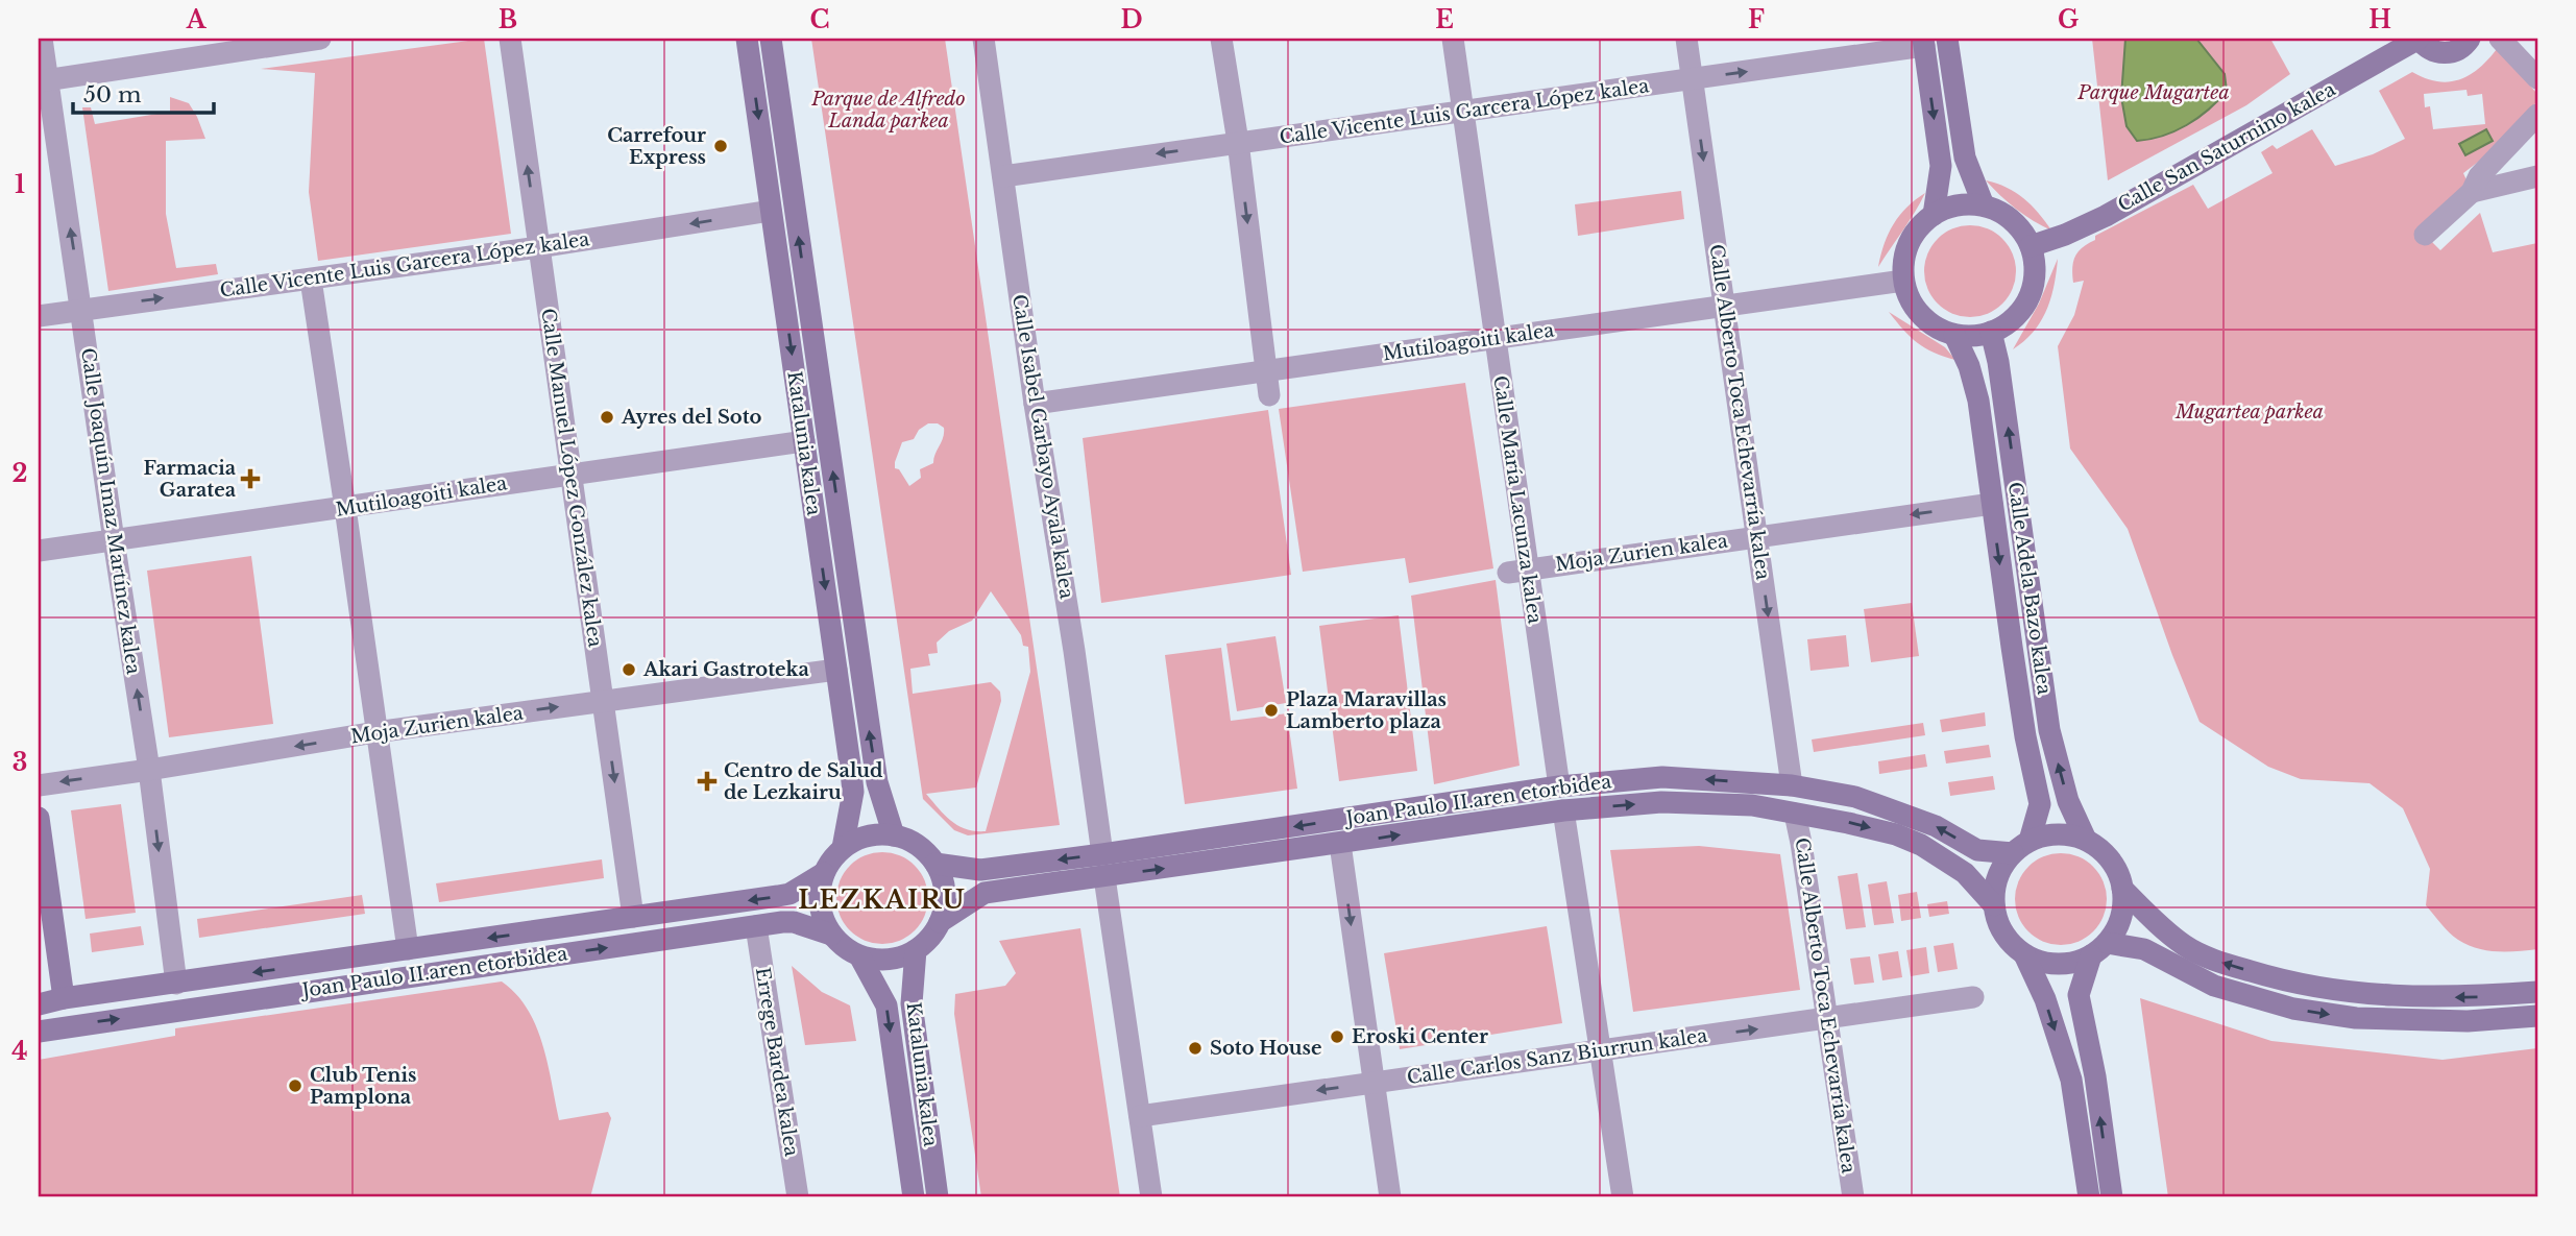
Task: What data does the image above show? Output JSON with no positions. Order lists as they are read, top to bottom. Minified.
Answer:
{"streets":{"street":["Calle Vicente Luis Garcera López kalea","Calle San Saturnino kalea","Mutiloagoiti kalea","Calle Alberto Toca Echevarría kalea","Katalunia kalea","Calle Isabel Garbayo Ayala kalea","Calle Manuel López González kalea","Calle María Lacunza kalea","Calle Joaquín Imaz Martínez kalea","Moja Zurien kalea","Calle Adela Bazo kalea","Joan Paulo II.aren etorbidea","Calle Carlos Sanz Biurrun kalea","Errege Bardea kalea"]},"crossings":[["Calle Vicente Luis Garcera López kalea","Calle Alberto Toca Echevarría kalea"],["Calle Vicente Luis Garcera López kalea","Katalunia kalea"],["Calle Vicente Luis Garcera López kalea","Calle Isabel Garbayo Ayala kalea"],["Calle Vicente Luis Garcera López kalea","Calle Manuel López González kalea"],["Calle Vicente Luis Garcera López kalea","Calle María Lacunza kalea"],["Calle Vicente Luis Garcera López kalea","Calle Joaquín Imaz Martínez kalea"],["Calle San Saturnino kalea","Mutiloagoiti kalea"],["Calle San Saturnino kalea","Calle Adela Bazo kalea"],["Mutiloagoiti kalea","Calle Alberto Toca Echevarría kalea"],["Mutiloagoiti kalea","Katalunia kalea"],["Mutiloagoiti kalea","Calle Isabel Garbayo Ayala kalea"],["Mutiloagoiti kalea","Calle Manuel López González kalea"],["Mutiloagoiti kalea","Calle María Lacunza kalea"],["Mutiloagoiti kalea","Calle Joaquín Imaz Martínez kalea"],["Mutiloagoiti kalea","Calle Adela Bazo kalea"],["Calle Alberto Toca Echevarría kalea","Moja Zurien kalea"],["Calle Alberto Toca Echevarría kalea","Joan Paulo II.aren etorbidea"],["Calle Alberto Toca Echevarría kalea","Calle Carlos Sanz Biurrun kalea"],["Katalunia kalea","Moja Zurien kalea"],["Katalunia kalea","Joan Paulo II.aren etorbidea"],["Calle Isabel Garbayo Ayala kalea","Joan Paulo II.aren etorbidea"],["Calle Manuel López González kalea","Moja Zurien kalea"],["Calle Manuel López González kalea","Joan Paulo II.aren etorbidea"],["Calle María Lacunza kalea","Moja Zurien kalea"],["Calle María Lacunza kalea","Joan Paulo II.aren etorbidea"],["Calle Joaquín Imaz Martínez kalea","Moja Zurien kalea"],["Calle Joaquín Imaz Martínez kalea","Joan Paulo II.aren etorbidea"],["Moja Zurien kalea","Calle Adela Bazo kalea"],["Calle Adela Bazo kalea","Joan Paulo II.aren etorbidea"],["Joan Paulo II.aren etorbidea","Errege Bardea kalea"]],"one_way":["Calle Alberto Toca Echevarría kalea"],"districts":["LEZKAIRU"],"parks":["Parque Mugartea","Parque de Alfredo Landa parkea","Mugartea parkea"],"places":{"other":["Carrefour Express","Ayres del Soto","Akari Gastroteka","Plaza Maravillas Lamberto plaza","Eroski Center","Soto House","Club Tenis Pamplona"],"health":["Farmacia Garatea","Centro de Salud de Lezkairu"]},"scale_bar":"50 m","grid":{"columns":["A","B","C","D","E","F","G","H"],"rows":["1","2","3","4"]}}
